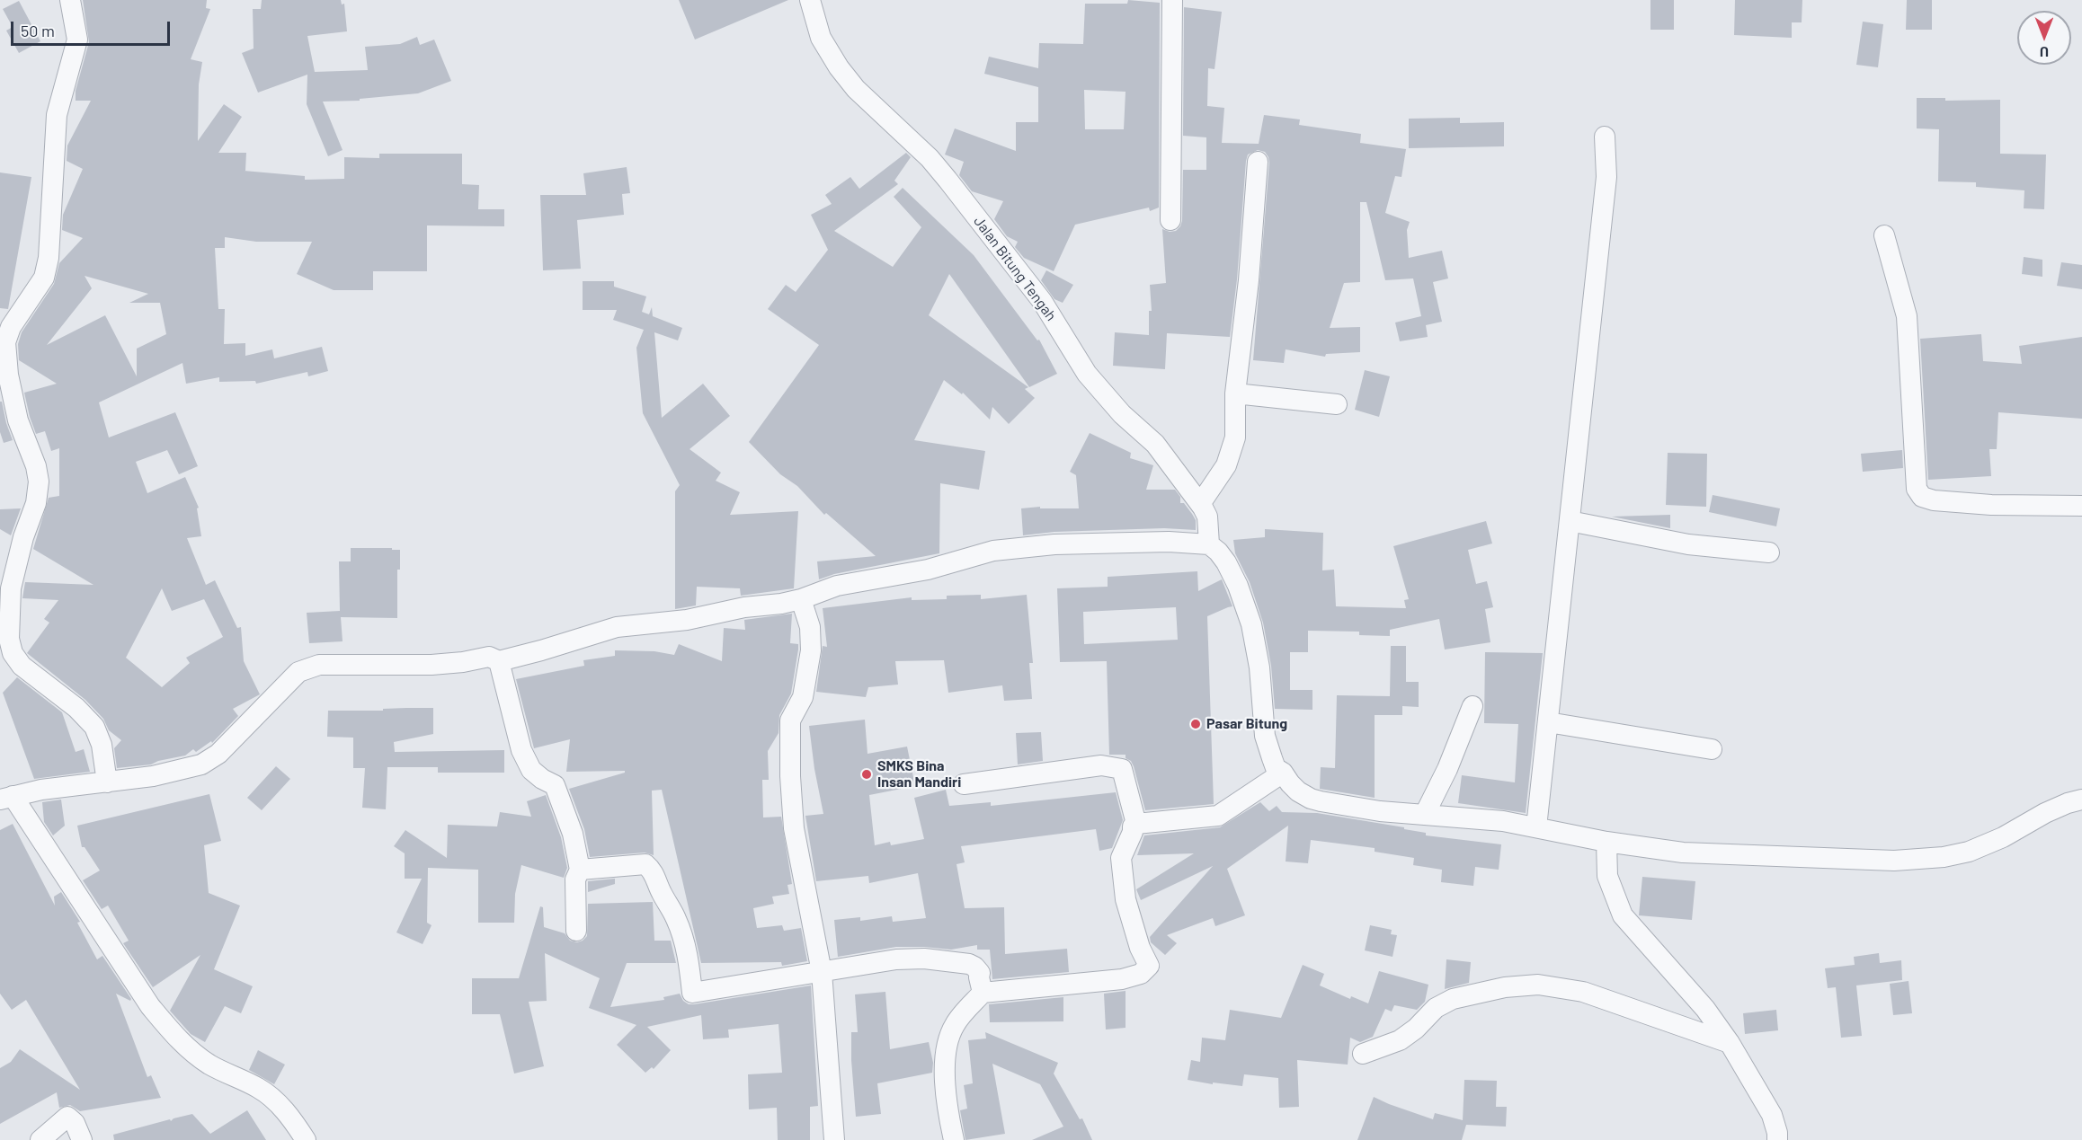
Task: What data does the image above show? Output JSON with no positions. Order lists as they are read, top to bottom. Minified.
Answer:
{"streets":{"street":["Jalan Bitung Tengah"]},"places":["Pasar Bitung","SMKS Bina Insan Mandiri"],"scale_bar":"50 m","north":"bottom"}
